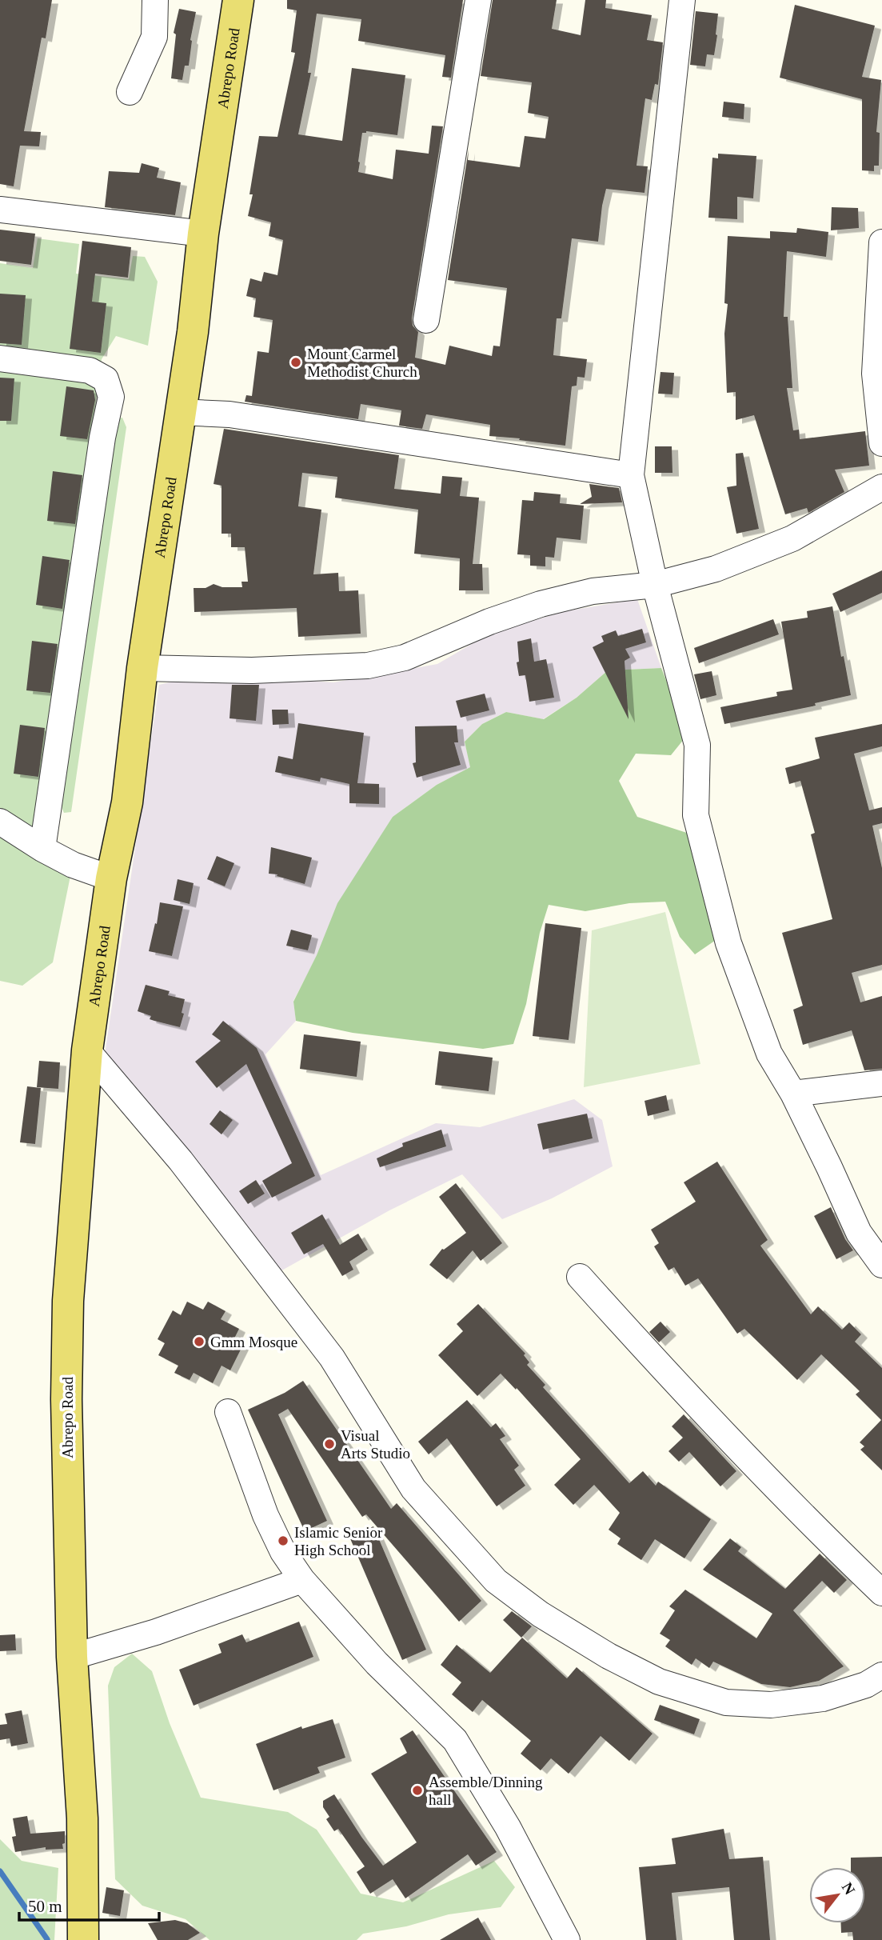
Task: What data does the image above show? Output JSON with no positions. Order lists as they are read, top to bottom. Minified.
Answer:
{"streets":{"main road":["Abrepo Road"]},"places":["Mount Carmel Methodist Church","Gmm Mosque","Visual Arts Studio","Islamic Senior High School","Assemble/Dinning hall"],"scale_bar":"50 m","north":"top right"}
